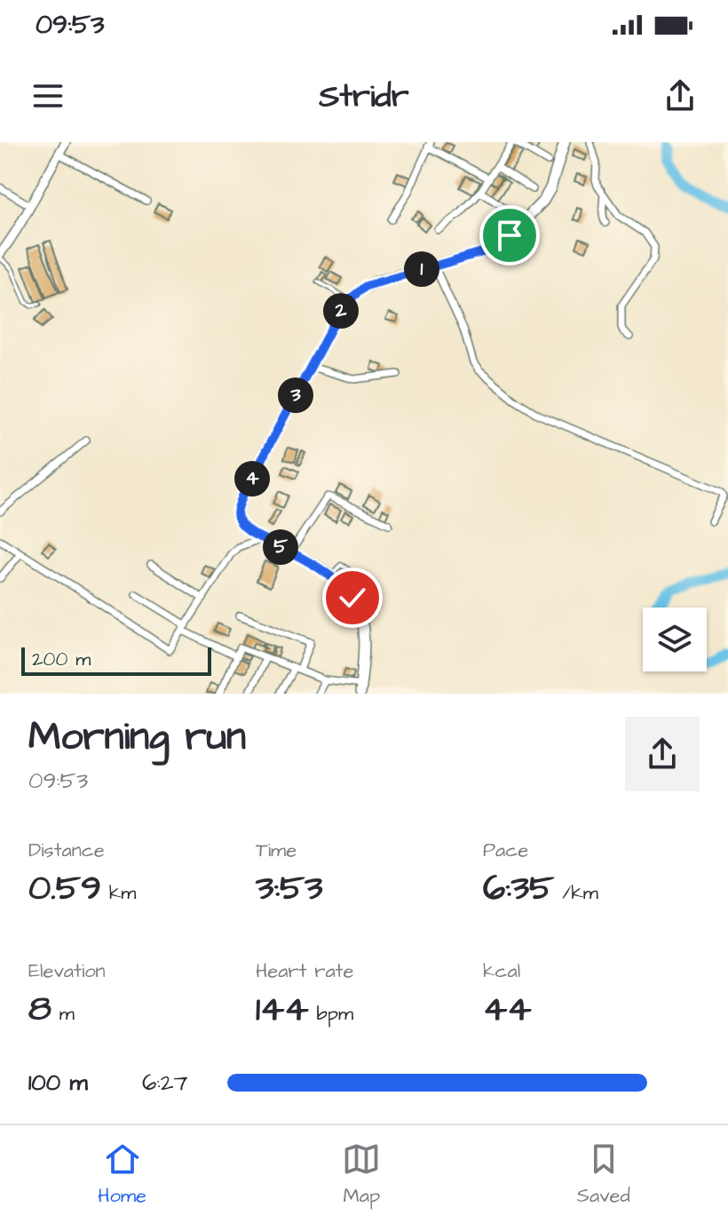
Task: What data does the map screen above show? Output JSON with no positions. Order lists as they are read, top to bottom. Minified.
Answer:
{"scale_bar":"200 m","page":{"status":"09:53","header":"Stridr","pins":["1","2","3","4","5"],"scale":"200 m","heading":["Morning run","09:53"],"stats":[["Distance","0.59 km"],["Time","3:53"],["Pace","6:35 /km"],["Elevation","8 m"],["Heart rate","144 bpm"],["kcal","44"]],"list":[{"name":"100 m","note":"6:27"}],"tabs":["Home","Map","Saved"]}}
